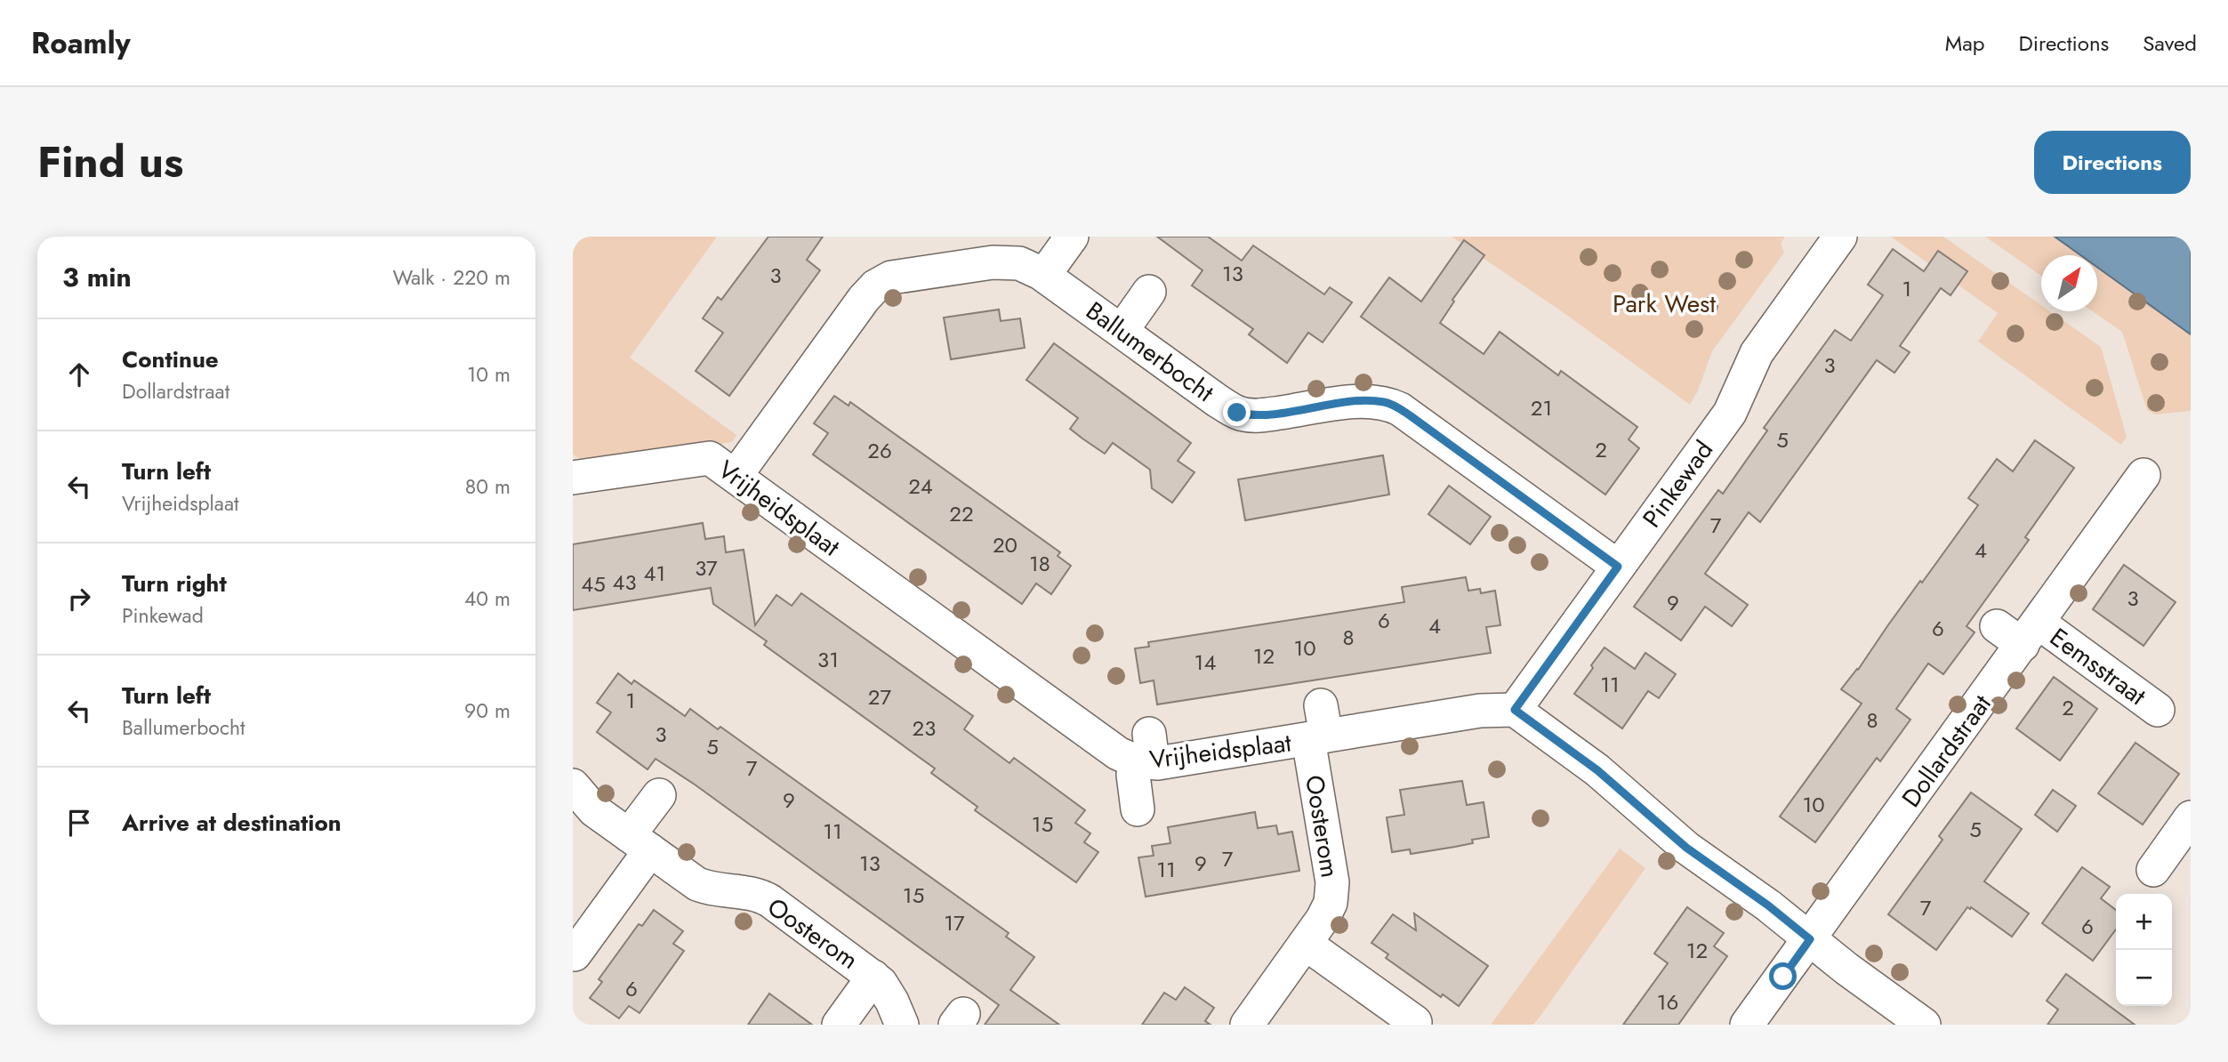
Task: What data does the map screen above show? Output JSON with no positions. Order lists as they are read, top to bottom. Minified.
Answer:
{"streets":{"street":["Ballumerbocht","Pinkewad","Vrijheidsplaat","Eemsstraat","Dollardstraat","Oosterom"]},"crossings":[["Ballumerbocht","Pinkewad"],["Ballumerbocht","Vrijheidsplaat"],["Pinkewad","Vrijheidsplaat"],["Vrijheidsplaat","Oosterom"],["Eemsstraat","Dollardstraat"]],"parks":["Park West"],"house_numbers":["13","3","1","3","21","5","2","26","24","22","7","20","4","18","37","41","43","45","3","9","6","4","6","8","10","12","31","14","11","27","1","2","8","23","3","5","7","9","10","15","5","11","7","13","9","11","15","7","17","6","12","6","16"],"north":"top right","page":{"header":"Roamly","nav":["Map","Directions","Saved"],"title":"Find us","buttons":"Directions","heading":["3 min","Walk · 220 m"],"list":[["Continue","Dollardstraat","10 m"],["Turn left","Vrijheidsplaat","80 m"],["Turn right","Pinkewad","40 m"],["Turn left","Ballumerbocht","90 m"],"Arrive at destination"],"map_buttons":["+","−"]}}
